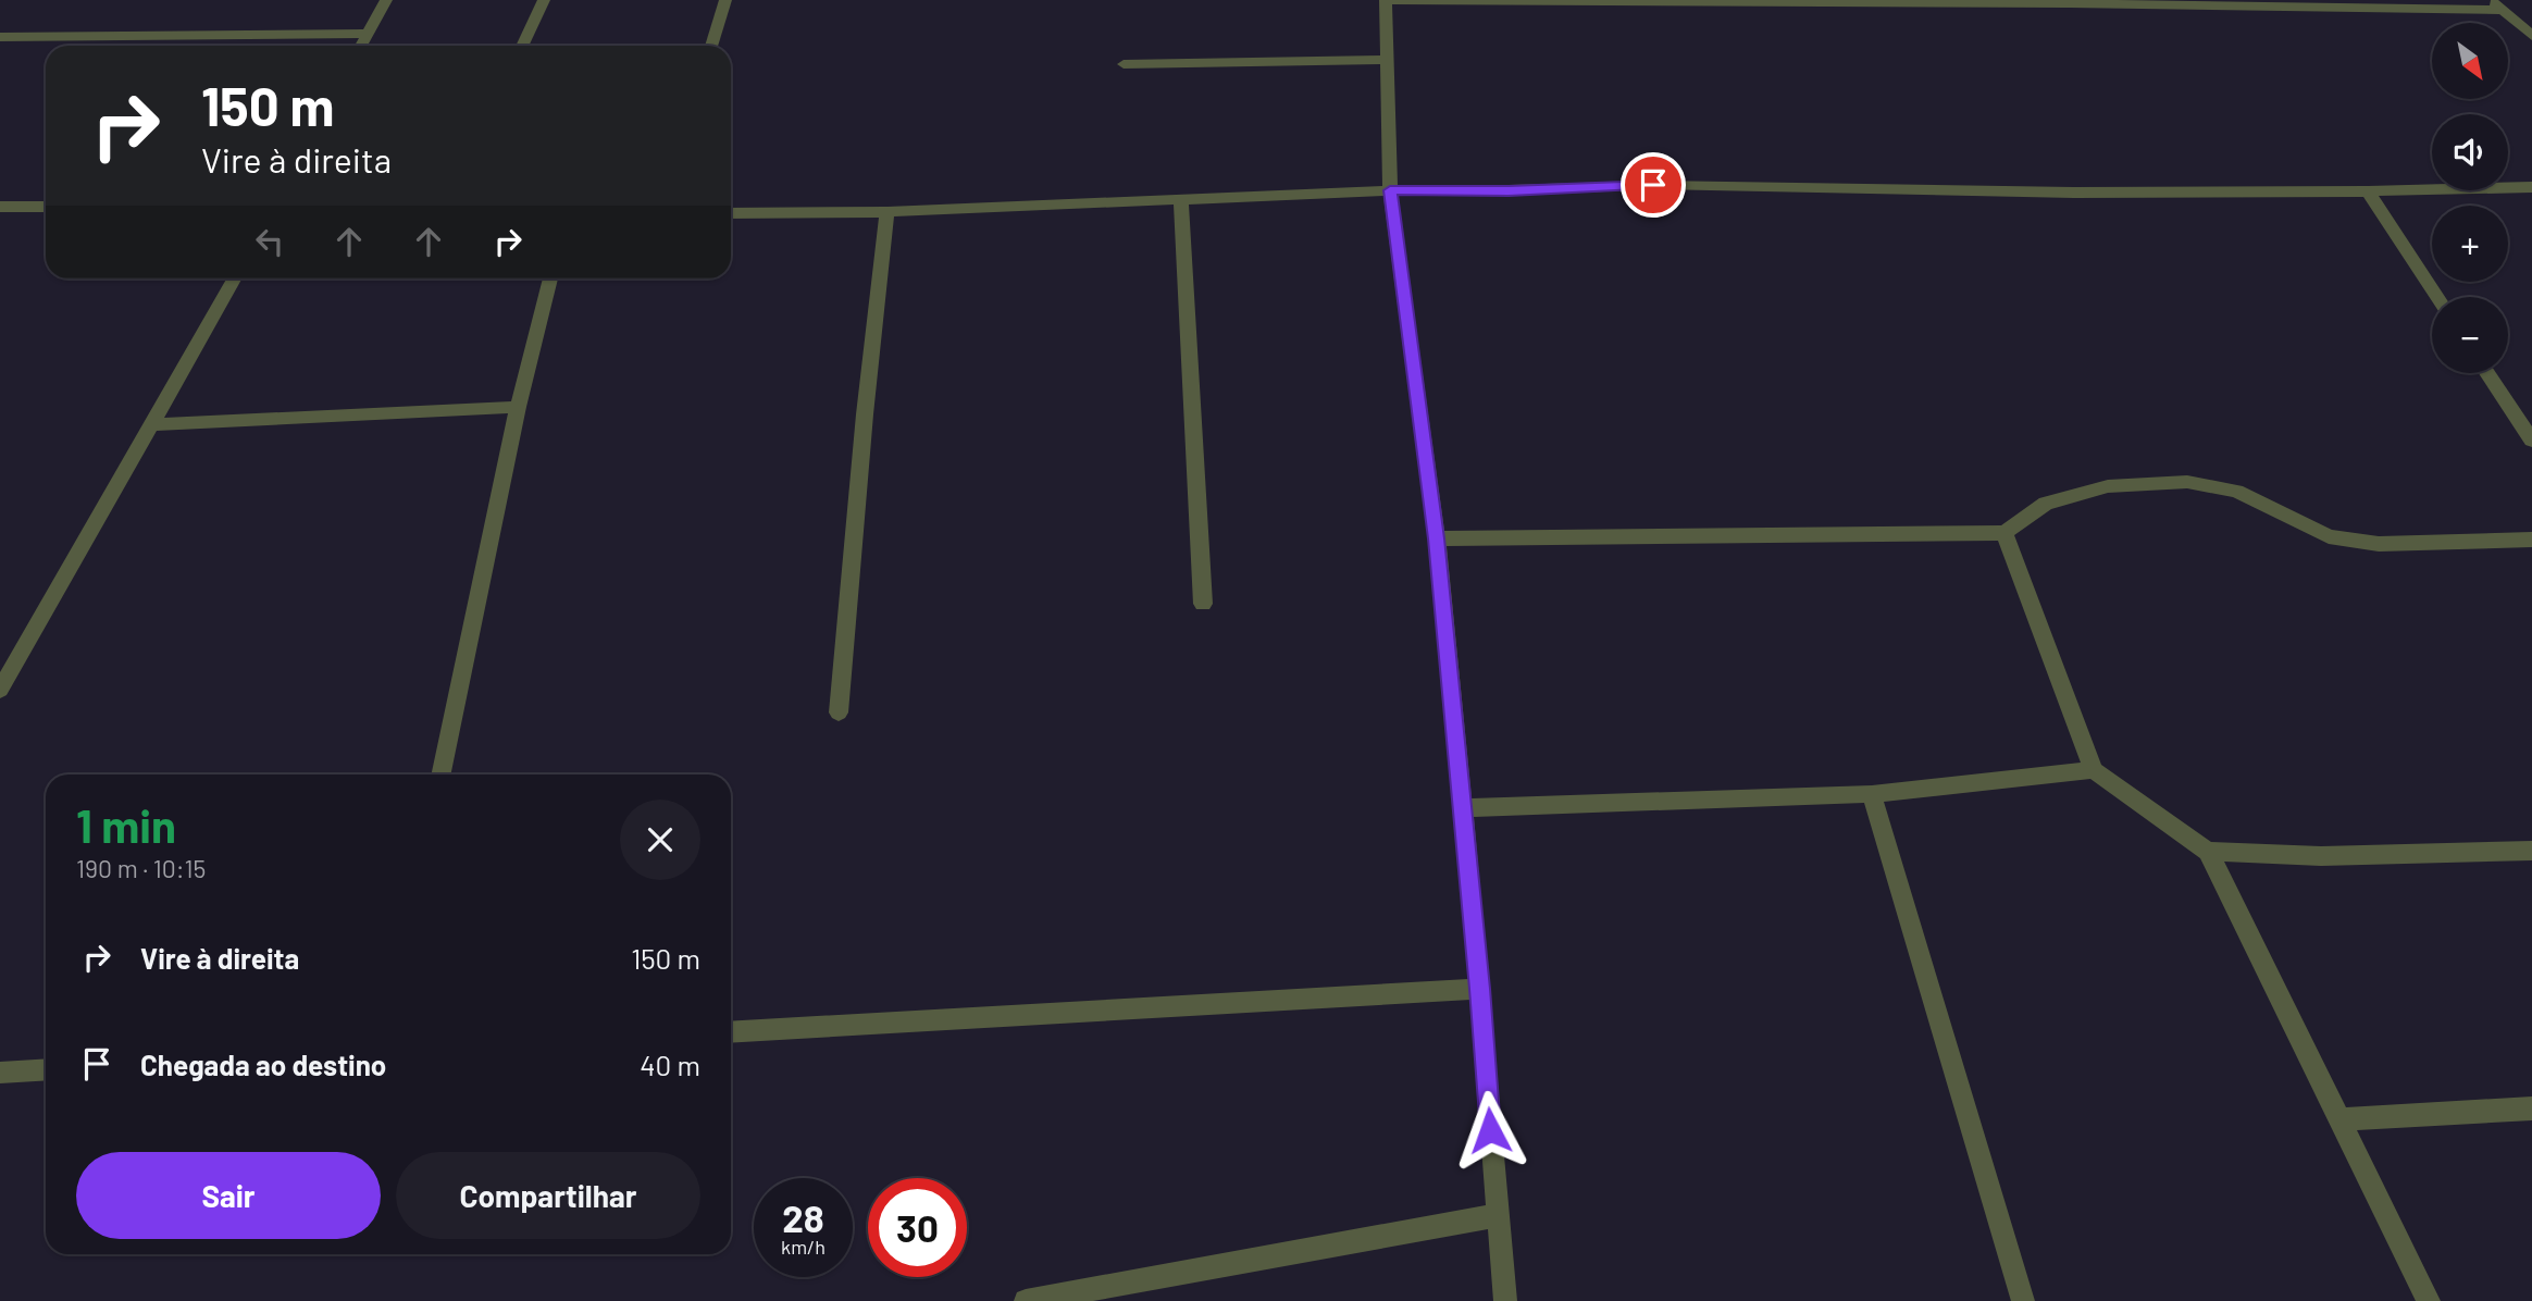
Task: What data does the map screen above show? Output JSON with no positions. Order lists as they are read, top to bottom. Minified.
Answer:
{"north":"bottom right","page":{"map_buttons":["+","−"],"turn":["150 m","Vire à direita"],"heading":["1 min","190 m · 10:15"],"list":[{"name":"Vire à direita","value":"150 m"},{"name":"Chegada ao destino","value":"40 m"}],"buttons":["Sair","Compartilhar"],"speed":"28 km/h","limit":"30"}}
